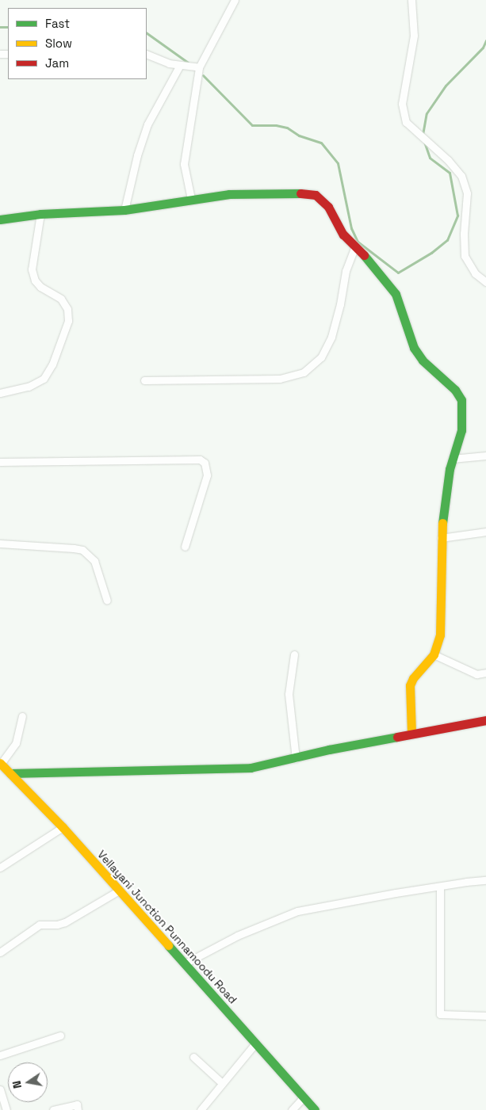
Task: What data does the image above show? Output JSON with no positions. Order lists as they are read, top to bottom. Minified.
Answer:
{"streets":{"street":["Vellayani Junction Punnamoodu Road"]},"legend":["Fast","Slow","Jam"],"north":"left"}
